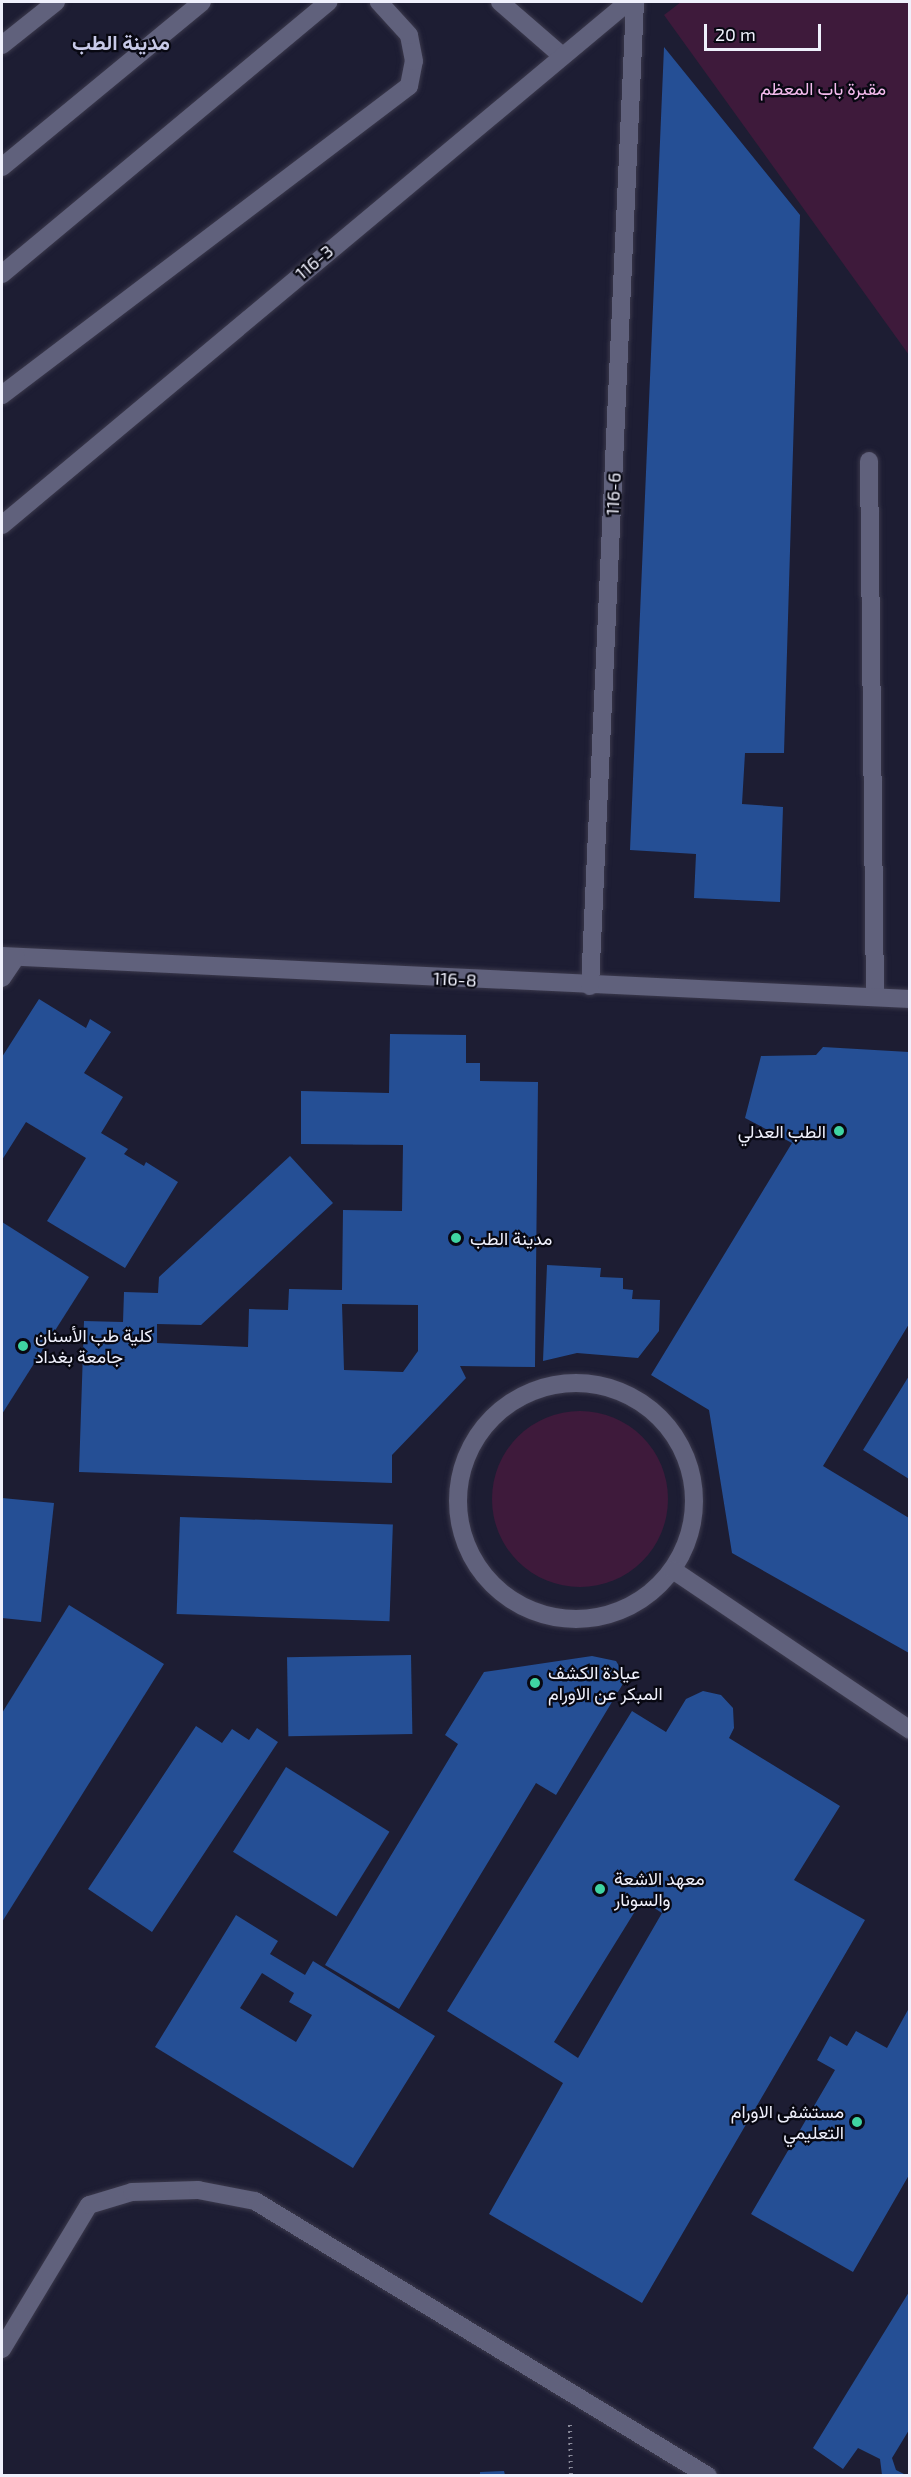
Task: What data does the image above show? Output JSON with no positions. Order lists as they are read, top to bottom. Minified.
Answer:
{"streets":{"street":["116-3","116-6","116-8"]},"crossings":[["116-6","116-8"]],"districts":["مدينة الطب"],"parks":["مقبرة باب المعظم"],"places":["الطب العدلي","مدينة الطب","كلية طب الأسنان جامعة بغداد","عيادة الكشف المبكر عن الاورام","معهد الاشعة والسونار","مستشفى الاورام التعليمي"],"scale_bar":"20 m"}
